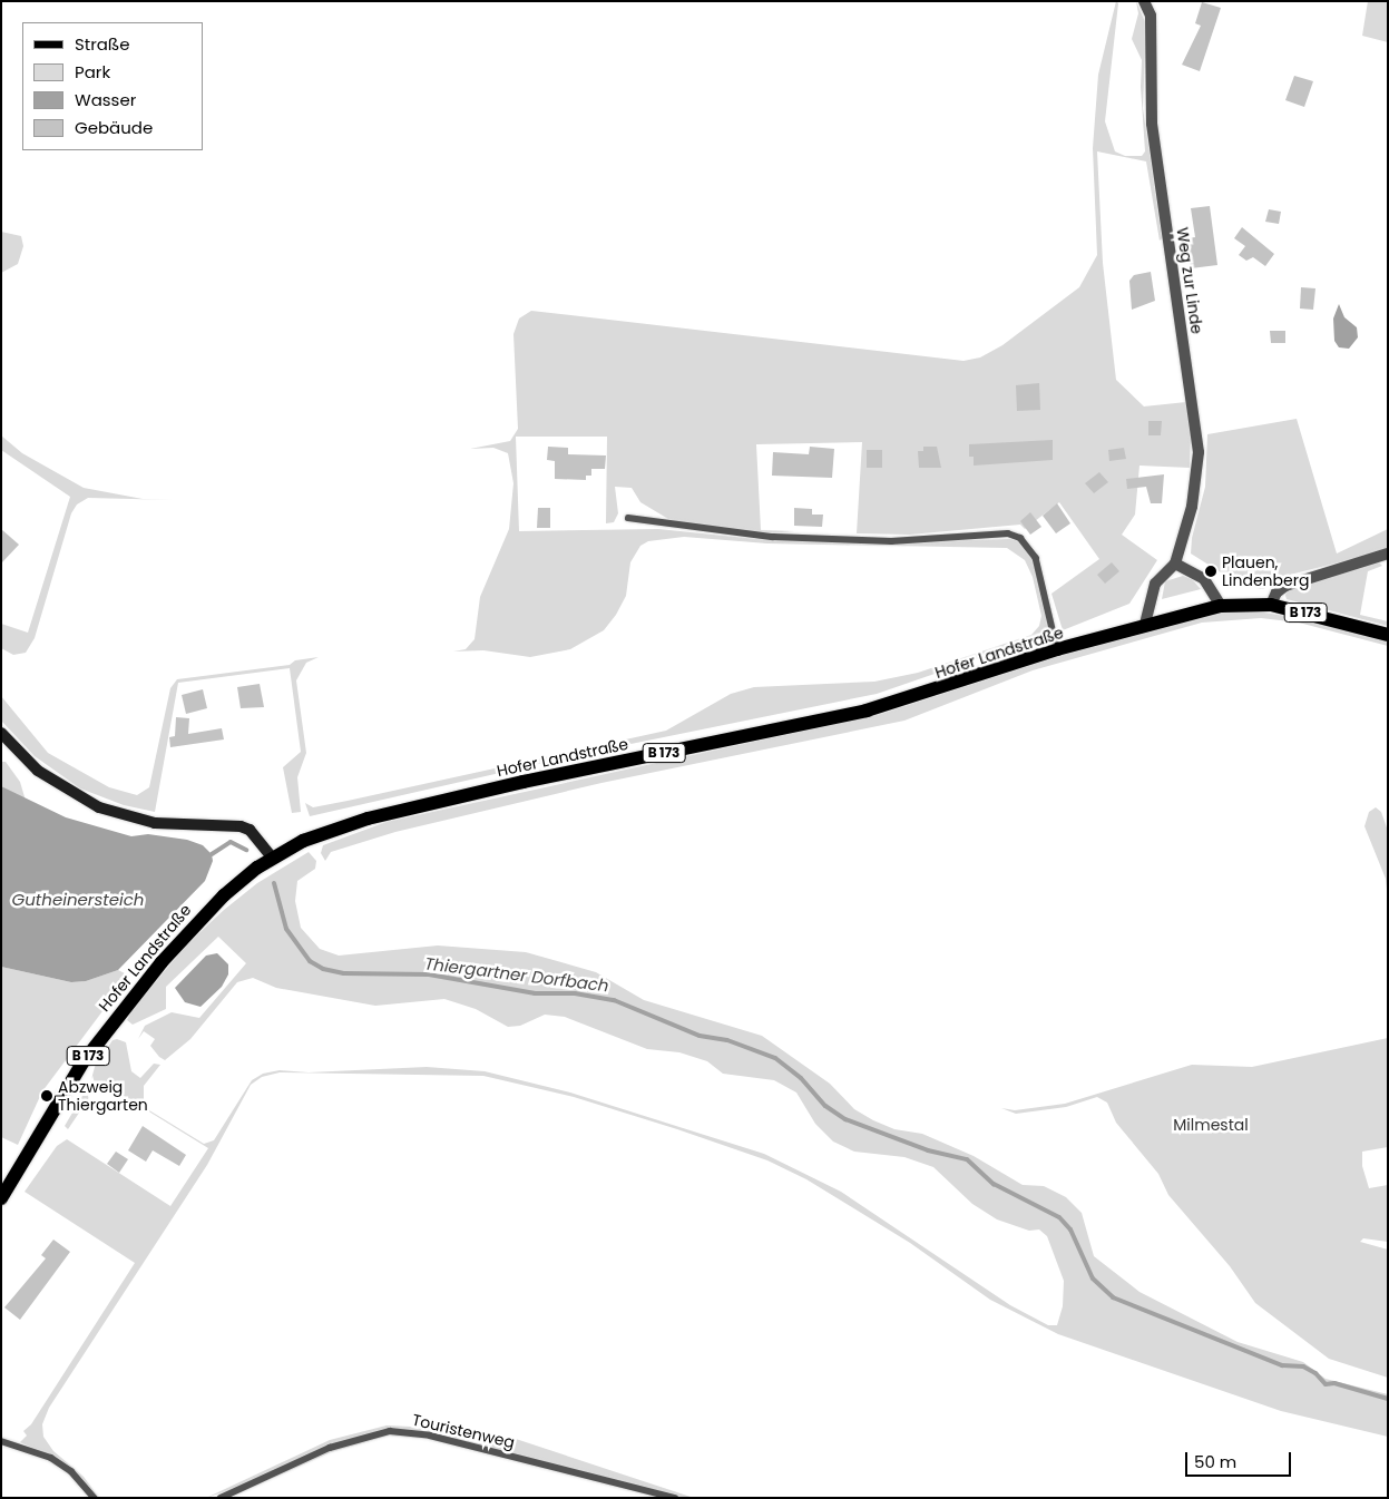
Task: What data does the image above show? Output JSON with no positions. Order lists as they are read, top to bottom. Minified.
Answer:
{"streets":{"main road":["B 173","Hofer Landstraße"],"street":["Weg zur Linde"],"lane":["Touristenweg"]},"crossings":[["Weg zur Linde","Hofer Landstraße"]],"water":["Gutheinersteich","Thiergartner Dorfbach"],"parks":["Milmestal"],"places":["Plauen, Lindenberg","Abzweig Thiergarten"],"legend":["Straße","Park","Wasser","Gebäude"],"scale_bar":"50 m"}
